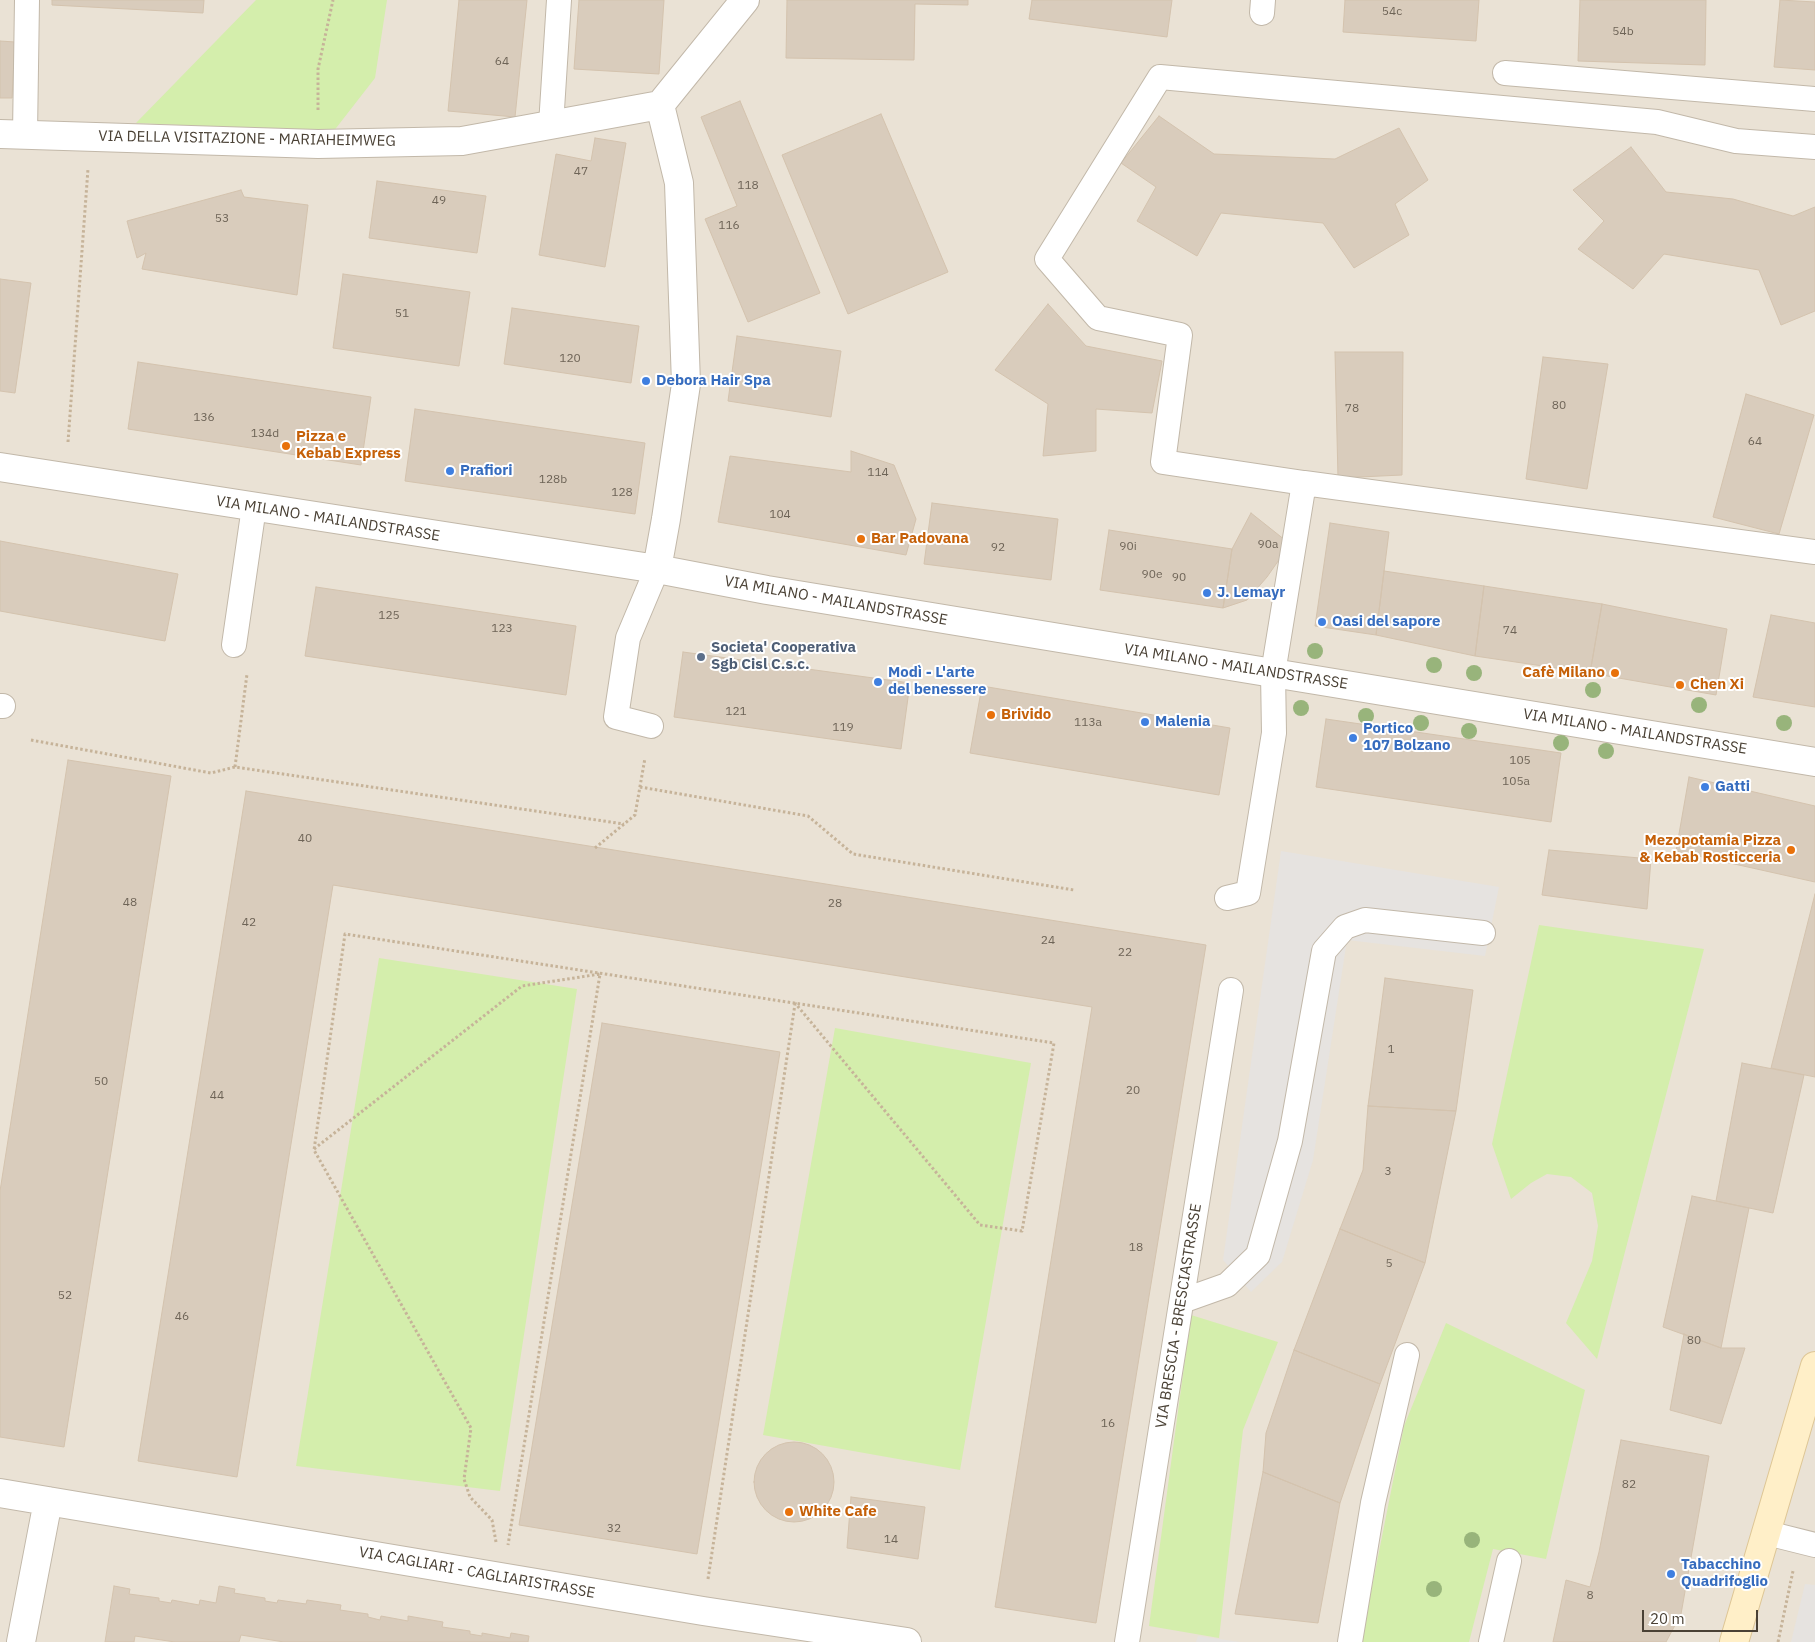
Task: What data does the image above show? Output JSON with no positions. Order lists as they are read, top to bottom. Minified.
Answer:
{"streets":{"street":["VIA DELLA VISITAZIONE - MARIAHEIMWEG","VIA MILANO - MAILANDSTRASSE","VIA CAGLIARI - CAGLIARISTRASSE"],"lane":["VIA BRESCIA - BRESCIASTRASSE"]},"places":["Debora Hair Spa","Pizza e Kebab Express","Prafiori","Bar Padovana","J. Lemayr","Oasi del sapore","Societa' Cooperativa Sgb Cisl C.s.c.","Cafè Milano","Modì - L'arte del benessere","Chen Xi","Brivido","Malenia","Portico 107 Bolzano","Gatti","Mezopotamia Pizza & Kebab Rosticceria","White Cafe","Tabacchino Quadrifoglio"],"house_numbers":["54c","54b","64","47","118","49","53","116","51","120","80","78","136","134d","64","114","128b","128","104","90a","90i","92","90e","90","125","123","74","121","113a","119","105","105a","40","48","28","42","24","22","1","50","20","44","3","18","5","52","46","80","16","82","32","14","8"],"scale_bar":"20 m"}
